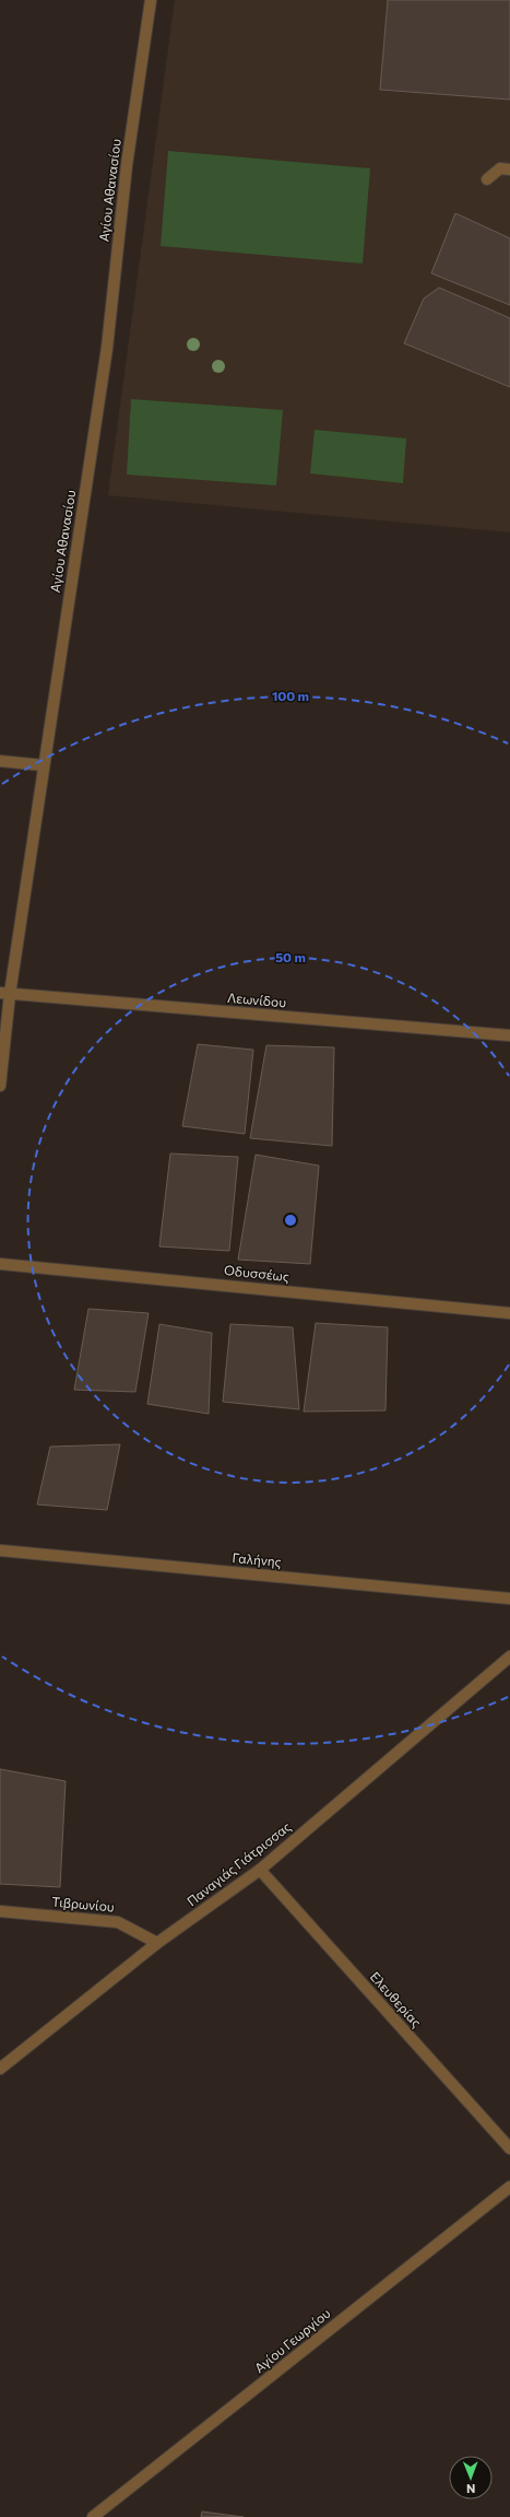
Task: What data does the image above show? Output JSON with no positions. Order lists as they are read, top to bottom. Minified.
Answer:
{"streets":{"street":["Αγίου Αθανασίου","Λεωνίδου","Οδυσσέως","Γαλήνης","Παναγιάς Γιάτρισσας","Τιβρωνίου","Ελευθερίας","Αγίου Γεωργίου"]},"crossings":[["Αγίου Αθανασίου","Λεωνίδου"],["Παναγιάς Γιάτρισσας","Τιβρωνίου"],["Παναγιάς Γιάτρισσας","Ελευθερίας"]],"north":"bottom","rings":["100 m","50 m"]}
